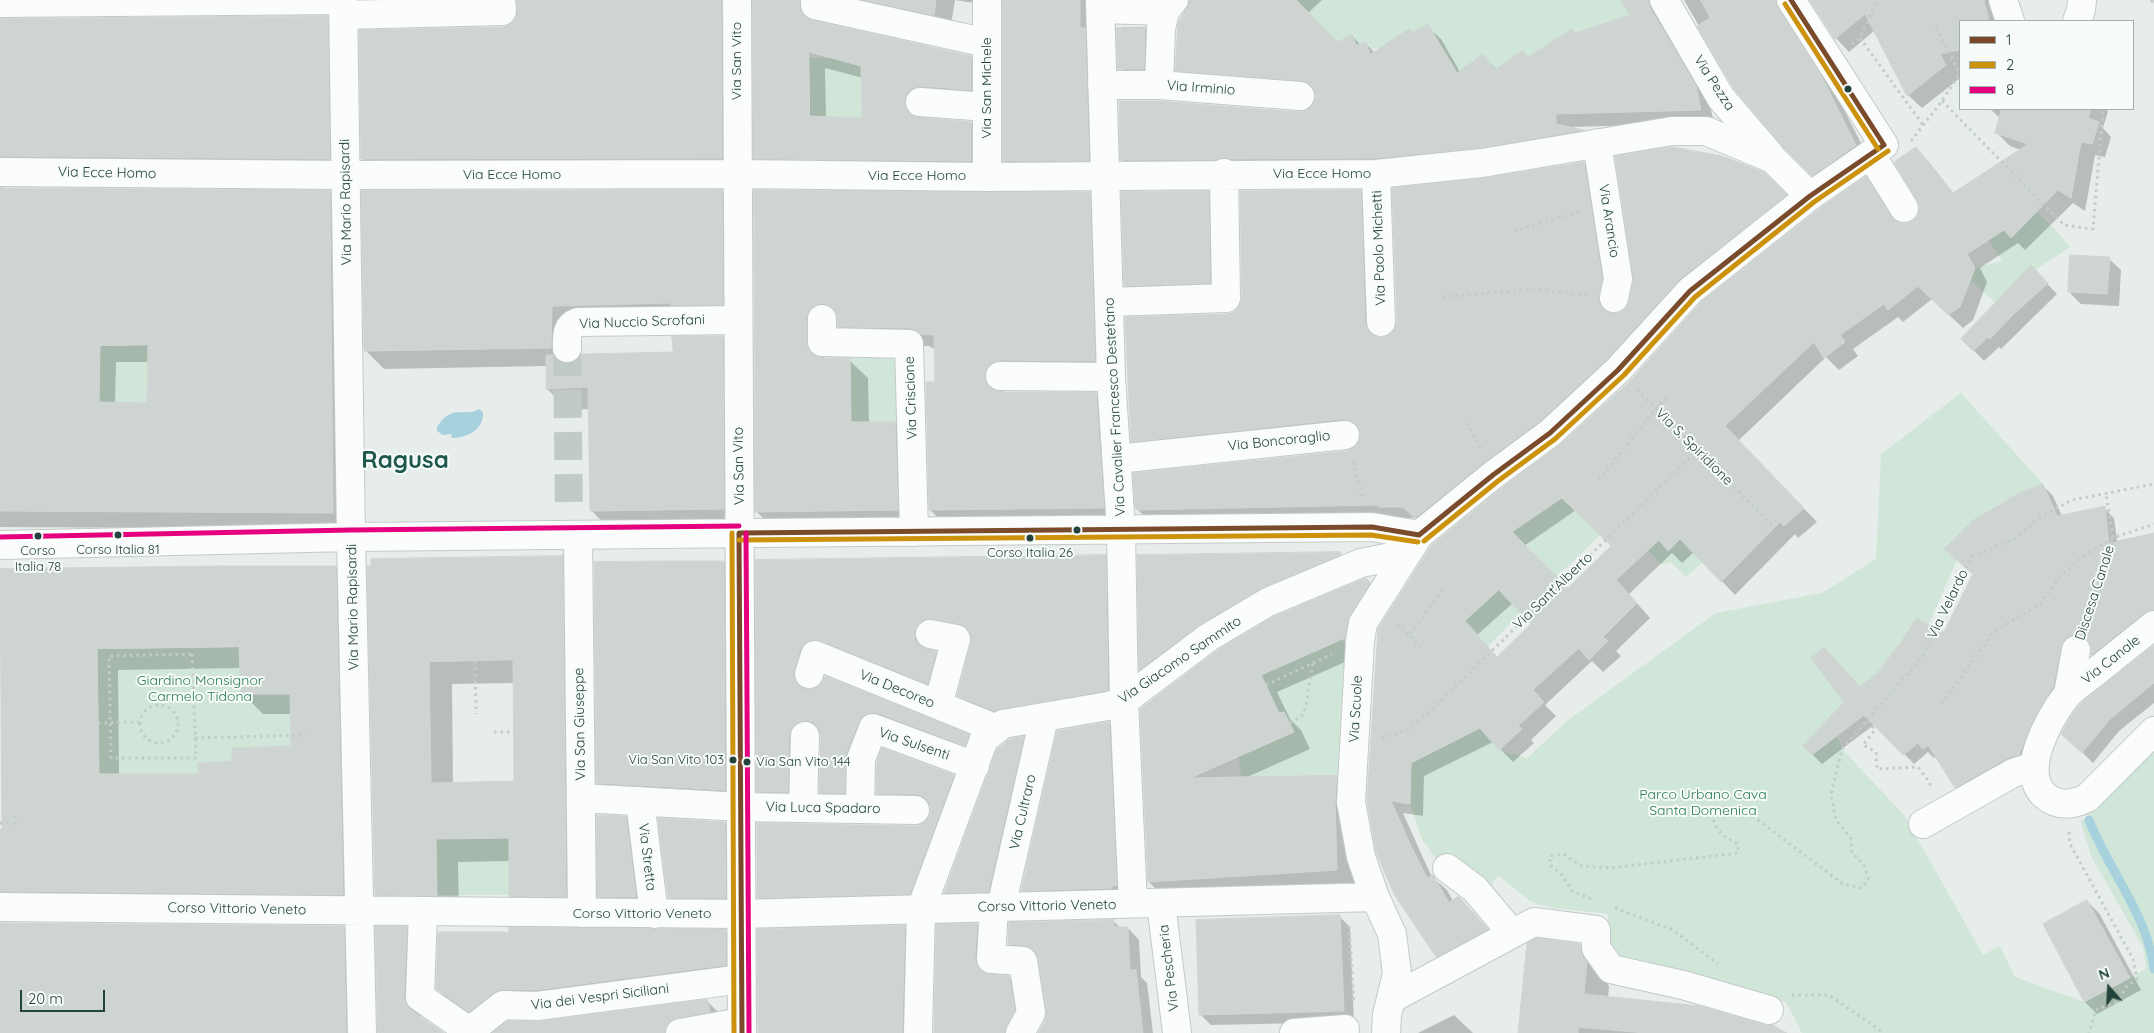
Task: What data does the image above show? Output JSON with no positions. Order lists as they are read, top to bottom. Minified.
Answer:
{"streets":{"street":["Via San Vito","Via Pezza","Via San Michele","Via Irminio","Via Ecce Homo","Via Mario Rapisardi","Via Arancio","Via Paolo Michetti","Via Nuccio Scrofani","Via Criscione","Via Cavalier Francesco Destefano","Via Boncoraglio","Discesa Canale","Via Giacomo Sammito","Via Canale","Via Decoreo","Via Scuole","Via San Giuseppe","Via Sulsenti","Via Luca Spadaro","Via Cultraro","Via Stretta","Corso Vittorio Veneto","Via Pescheria","Via dei Vespri Siciliani"],"path":["Via S. Spiridione","Via Sant'Alberto","Via Velardo"]},"crossings":[["Via San Vito","Via Ecce Homo"],["Via San Vito","Via Nuccio Scrofani"],["Via San Vito","Via Luca Spadaro"],["Via San Vito","Corso Vittorio Veneto"],["Via San Vito","Via dei Vespri Siciliani"],["Via Pezza","Via Ecce Homo"],["Via San Michele","Via Ecce Homo"],["Via Irminio","Via Cavalier Francesco Destefano"],["Via Ecce Homo","Via Mario Rapisardi"],["Via Ecce Homo","Via Arancio"],["Via Ecce Homo","Via Paolo Michetti"],["Via Ecce Homo","Via Cavalier Francesco Destefano"],["Via Mario Rapisardi","Corso Vittorio Veneto"],["Via Cavalier Francesco Destefano","Via Boncoraglio"],["Via Cavalier Francesco Destefano","Via Giacomo Sammito"],["Via Cavalier Francesco Destefano","Corso Vittorio Veneto"],["Via S. Spiridione","Via Sant'Alberto"],["Discesa Canale","Via Velardo"],["Discesa Canale","Via Canale"],["Via Giacomo Sammito","Via Decoreo"],["Via Giacomo Sammito","Via Scuole"],["Via Giacomo Sammito","Via Cultraro"],["Via Scuole","Corso Vittorio Veneto"],["Via San Giuseppe","Via Luca Spadaro"],["Via San Giuseppe","Corso Vittorio Veneto"],["Via Sulsenti","Via Luca Spadaro"],["Via Luca Spadaro","Via Stretta"],["Via Cultraro","Corso Vittorio Veneto"],["Via Stretta","Corso Vittorio Veneto"],["Corso Vittorio Veneto","Via Pescheria"]],"districts":["Ragusa"],"parks":["Giardino Monsignor Carmelo Tidona","Parco Urbano Cava Santa Domenica"],"places":["Corso Italia 81","Corso Italia 78","Corso Italia 26","Via San Vito 103","Via San Vito 144"],"lines":["transit line 1","transit line 2","transit line 8"],"legend":["1","2","8"],"scale_bar":"20 m","north":"top"}
